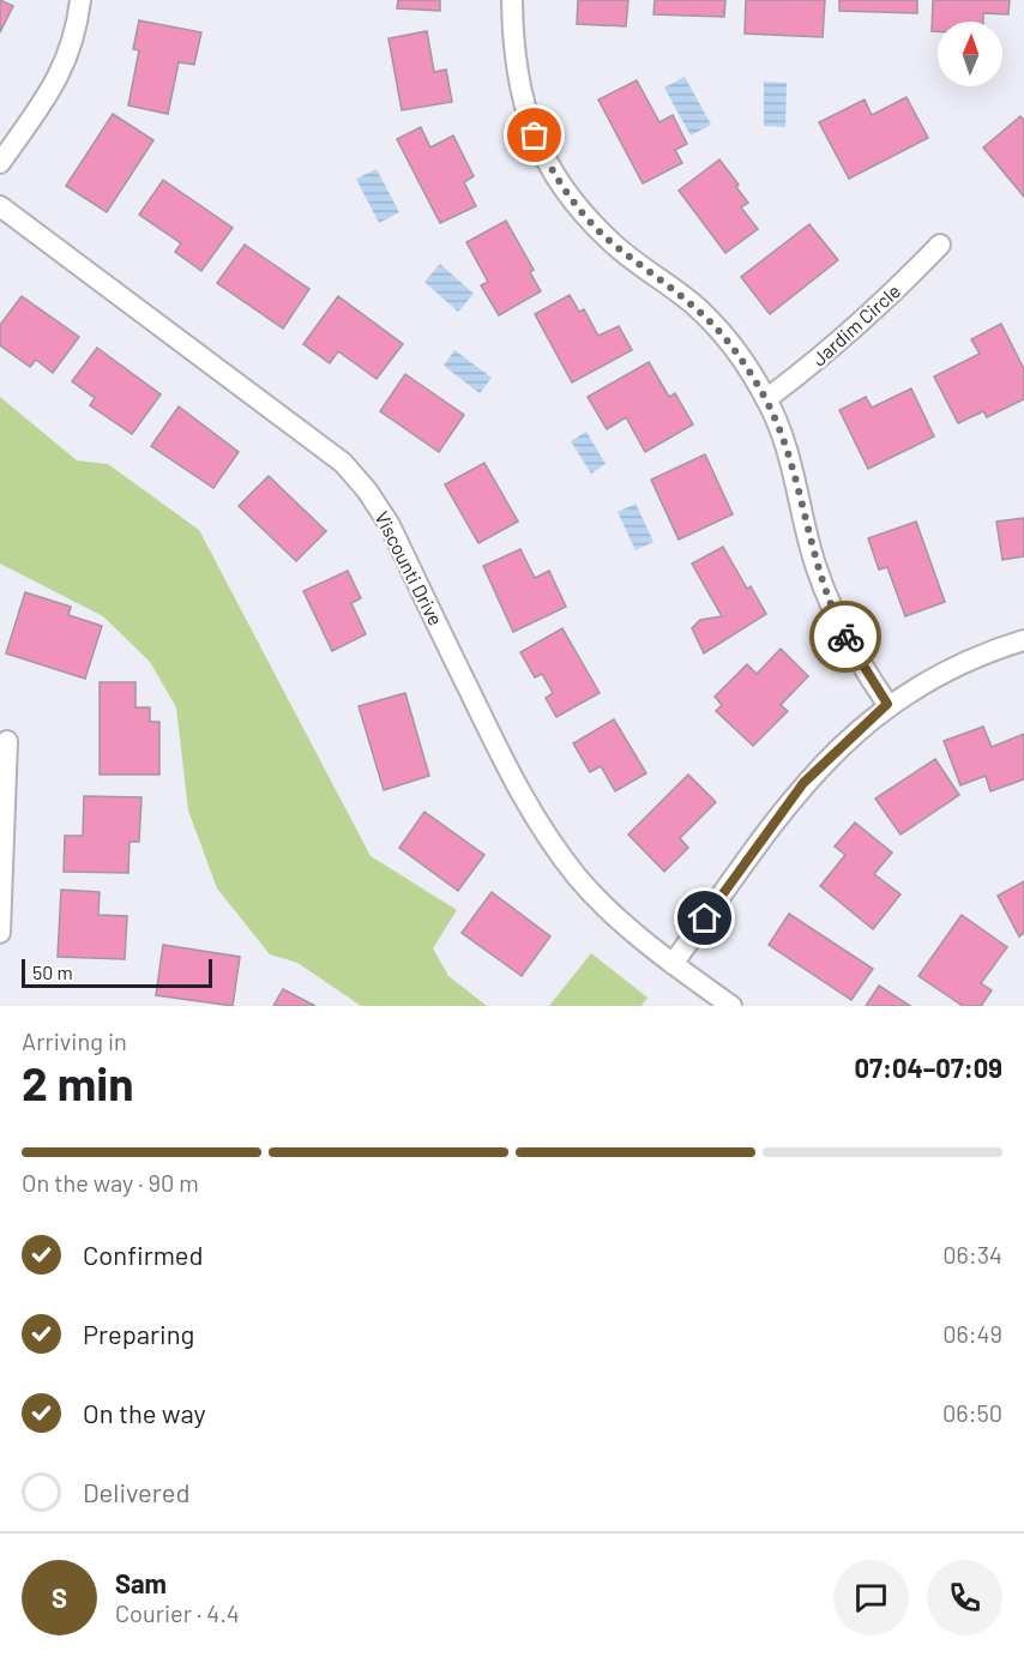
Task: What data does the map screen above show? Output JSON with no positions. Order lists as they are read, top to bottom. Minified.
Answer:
{"streets":{"street":["Jardim Circle","Viscounti Drive"]},"scale_bar":"50 m","north":"top","page":{"scale":"50 m","heading":["2 min","Arriving in","07:04–07:09"],"panel":["Sam","Courier · 4.4"],"bar":"On the way · 90 m","list":[["Confirmed","06:34"],["Preparing","06:49"],["On the way","06:50"],"Delivered"],"round":"S"}}
